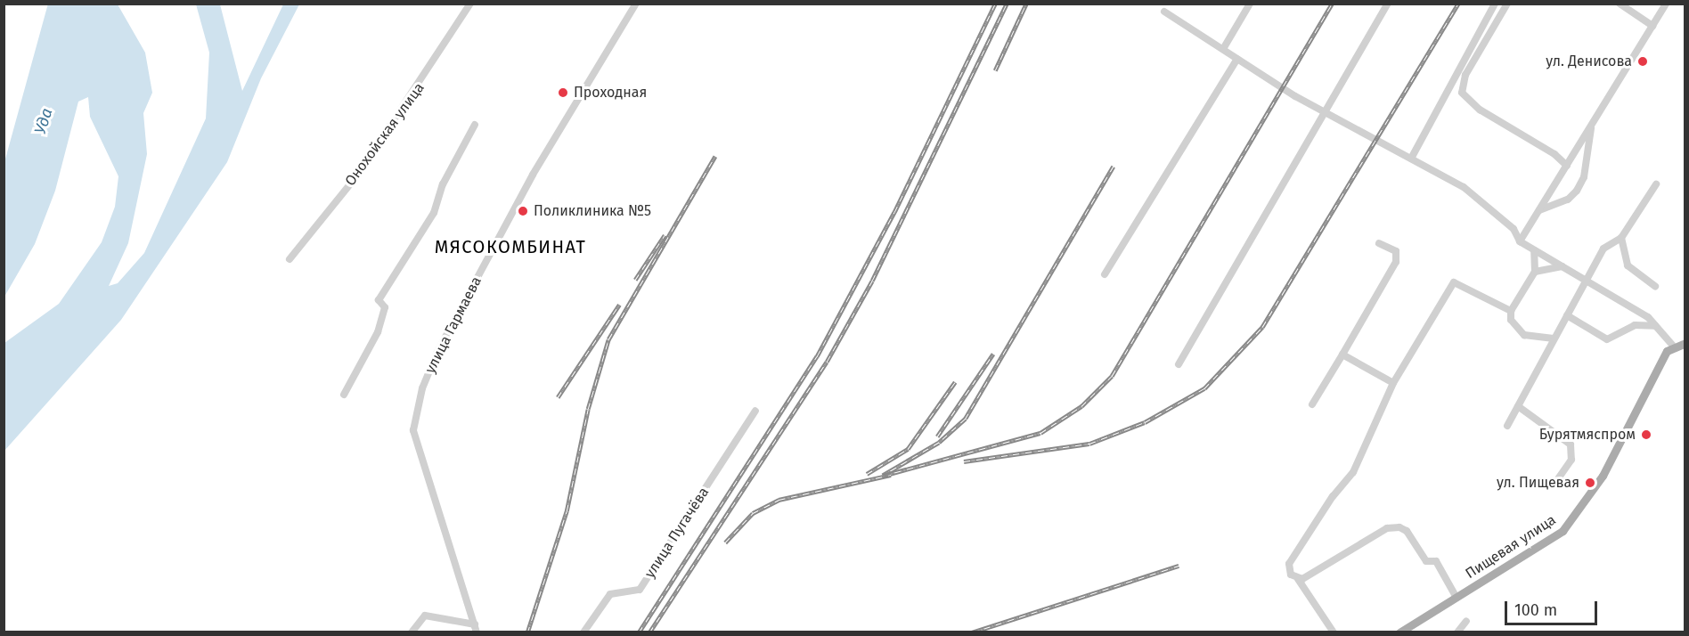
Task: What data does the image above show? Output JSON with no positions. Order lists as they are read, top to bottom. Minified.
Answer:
{"streets":{"main road":["Пищевая улица"],"street":["Онохойская улица","улица Гармаева","улица Пугачёва"]},"districts":["МЯСОКОМБИНАТ"],"water":["Уда"],"places":["ул. Денисова","Проходная","Поликлиника №5","Бурятмяспром","ул. Пищевая"],"scale_bar":"100 m"}
